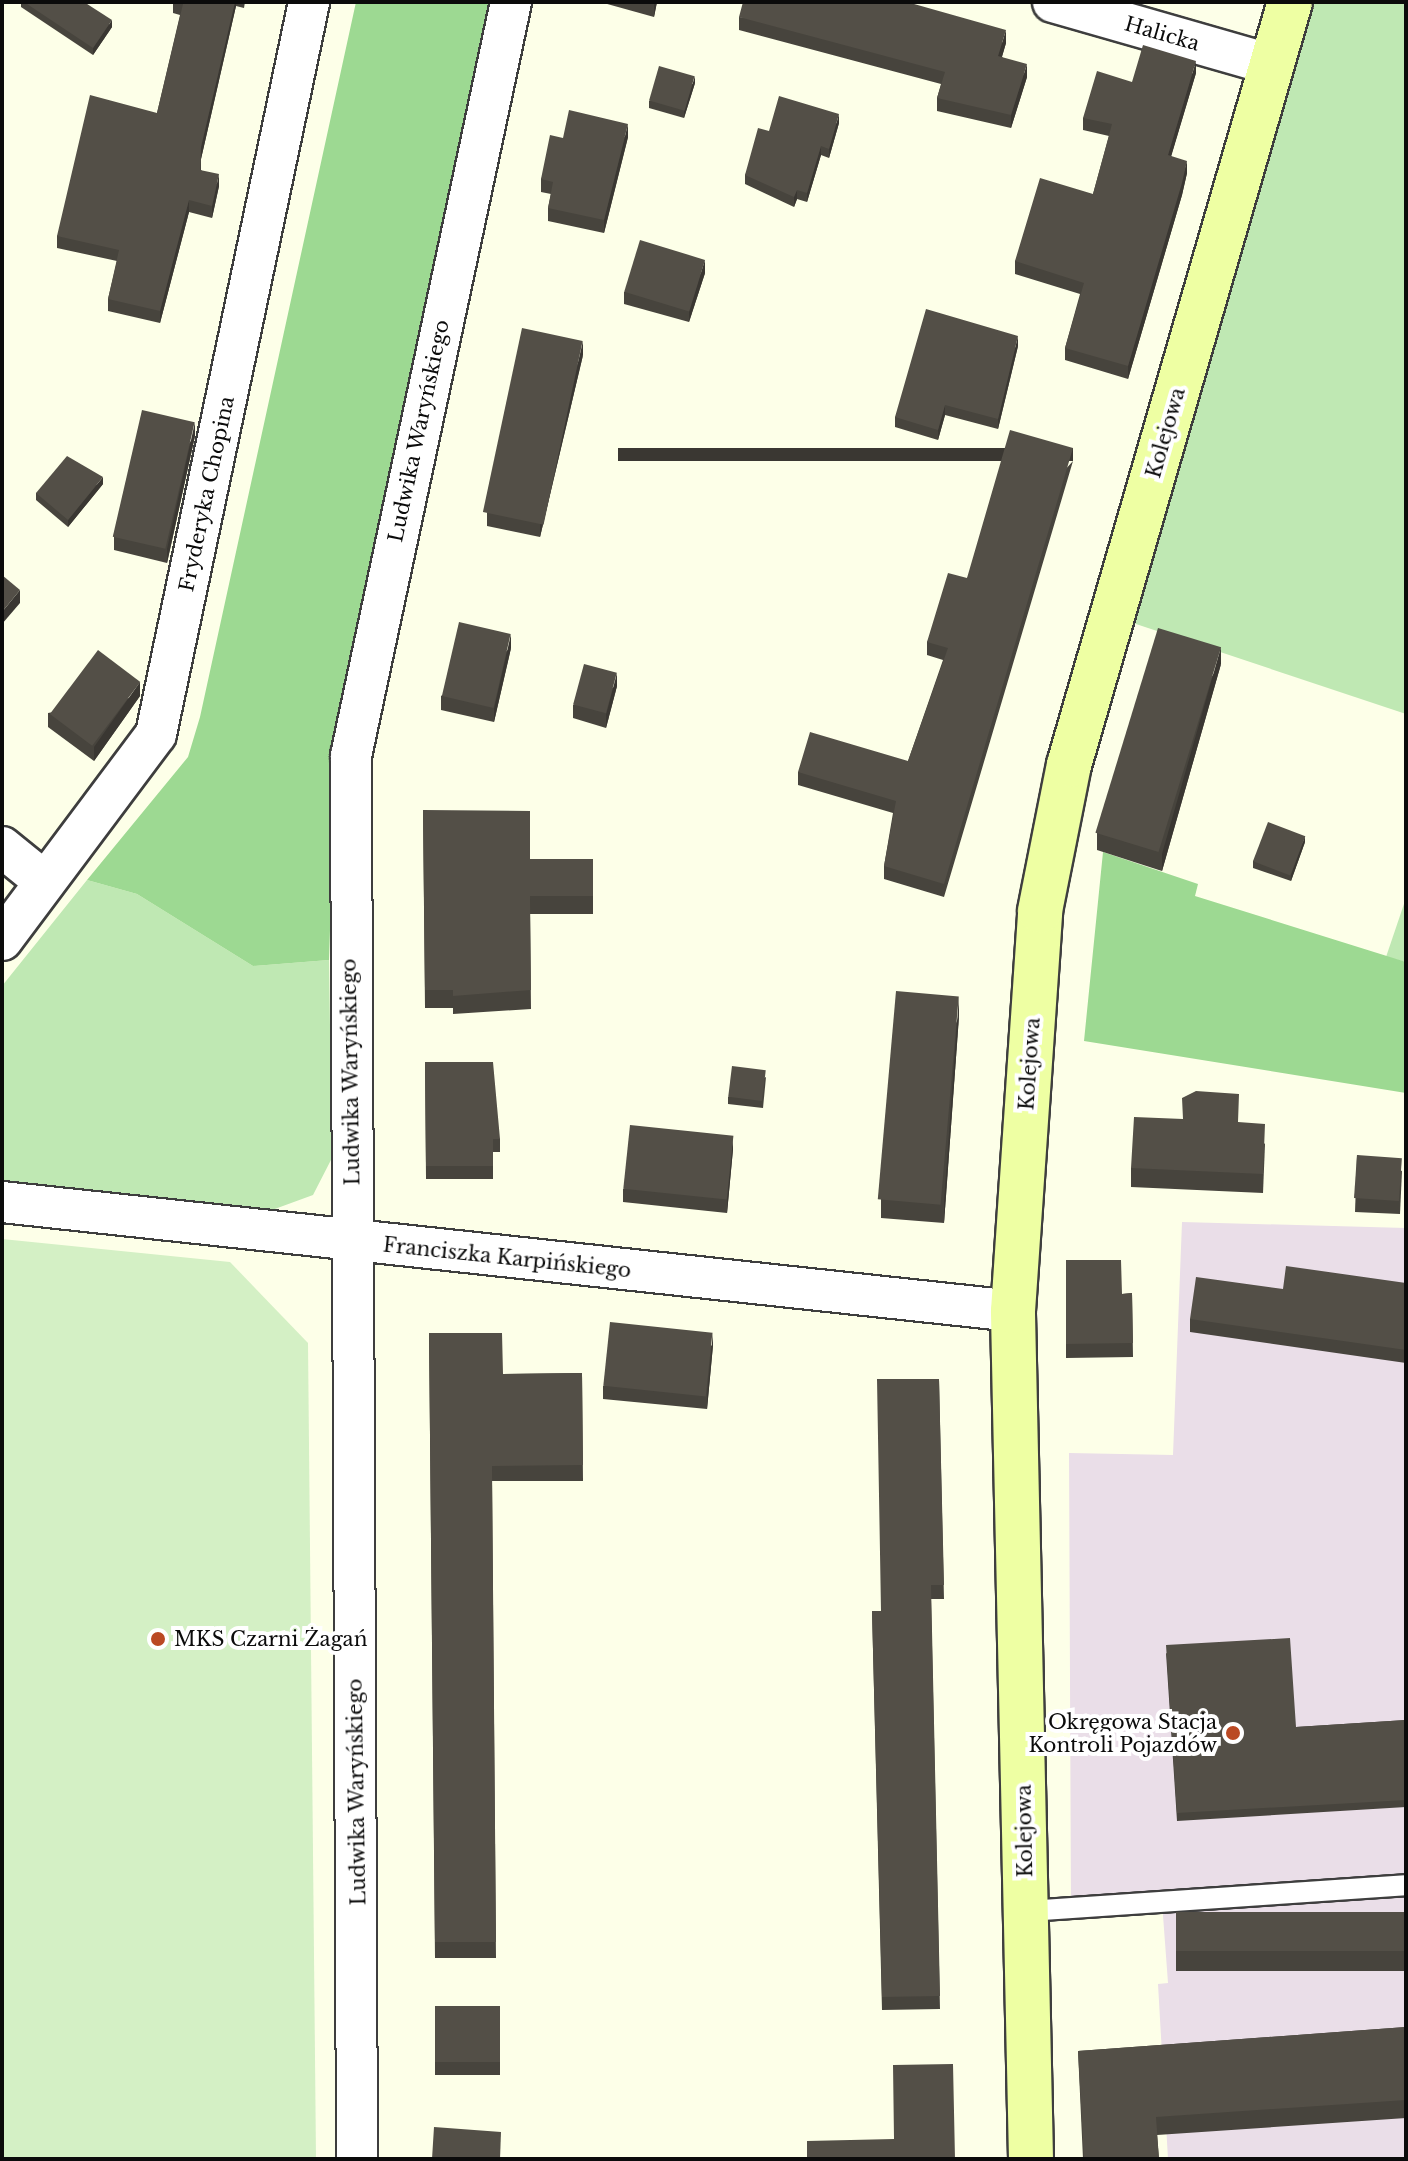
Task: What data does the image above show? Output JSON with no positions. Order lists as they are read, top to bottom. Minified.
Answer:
{"streets":{"street":["Halicka","Ludwika Waryńskiego","Kolejowa","Fryderyka Chopina","Franciszka Karpińskiego"]},"crossings":[["Halicka","Kolejowa"],["Ludwika Waryńskiego","Franciszka Karpińskiego"],["Kolejowa","Franciszka Karpińskiego"]],"places":["MKS Czarni Żagań","Okręgowa Stacja Kontroli Pojazdów"]}
